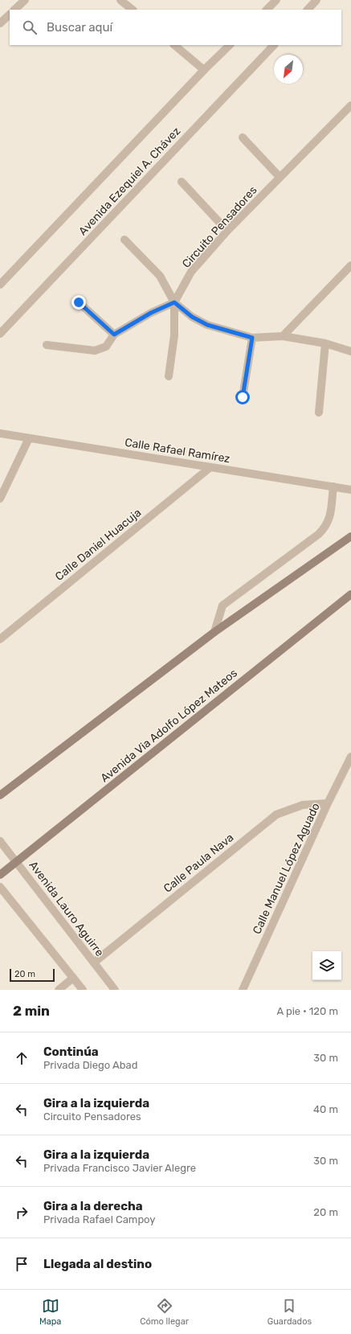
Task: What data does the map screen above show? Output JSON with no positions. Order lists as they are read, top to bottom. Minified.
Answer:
{"streets":{"main road":["Avenida Via Adolfo López Mateos"],"street":["Avenida Ezequiel A. Chávez","Circuito Pensadores","Calle Rafael Ramírez","Calle Daniel Huacuja","Calle Paula Nava","Calle Manuel López Aguado","Avenida Lauro Aguirre"]},"crossings":[["Calle Rafael Ramírez","Calle Daniel Huacuja"],["Avenida Via Adolfo López Mateos","Avenida Lauro Aguirre"],["Calle Paula Nava","Calle Manuel López Aguado"],["Calle Paula Nava","Avenida Lauro Aguirre"]],"scale_bar":"20 m","north":"bottom left","page":{"search":"Buscar aquí","scale":"20 m","heading":["2 min","A pie · 120 m"],"list":[["Continúa","Privada Diego Abad","30 m"],["Gira a la izquierda","Circuito Pensadores","40 m"],["Gira a la izquierda","Privada Francisco Javier Alegre","30 m"],["Gira a la derecha","Privada Rafael Campoy","20 m"],"Llegada al destino"],"nav":["Mapa","Cómo llegar","Guardados"]}}
